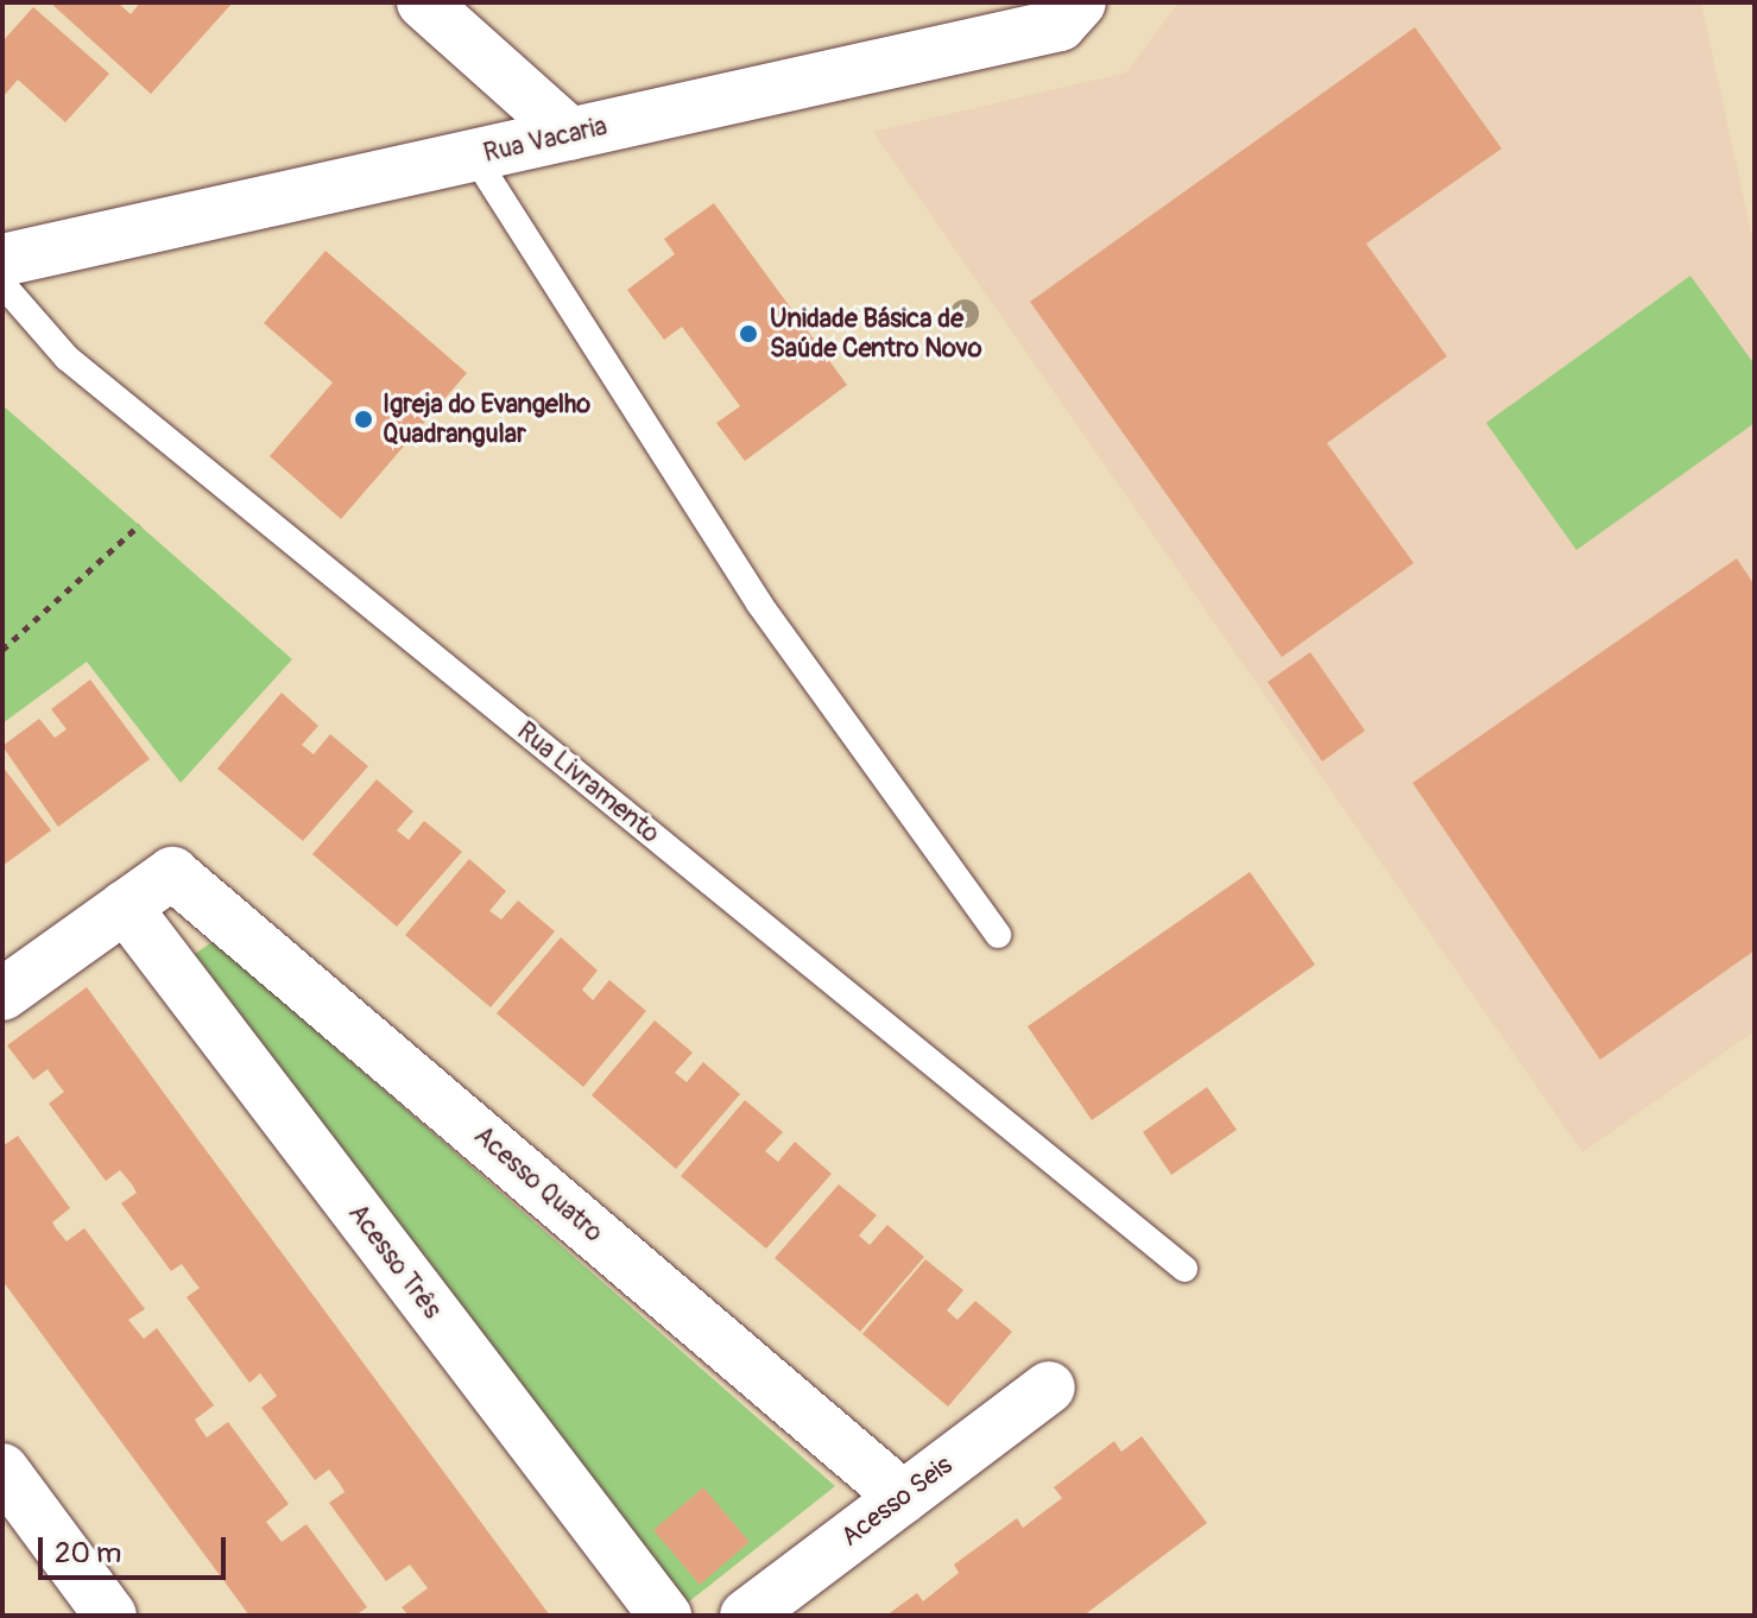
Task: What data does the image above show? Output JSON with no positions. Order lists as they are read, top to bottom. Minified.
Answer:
{"streets":{"street":["Rua Vacaria","Acesso Quatro","Acesso Três","Acesso Seis"],"lane":["Rua Livramento"]},"crossings":[["Acesso Quatro","Acesso Três"],["Acesso Quatro","Acesso Seis"]],"places":["Unidade Básica de Saúde Centro Novo","Igreja do Evangelho Quadrangular"],"scale_bar":"20 m"}
